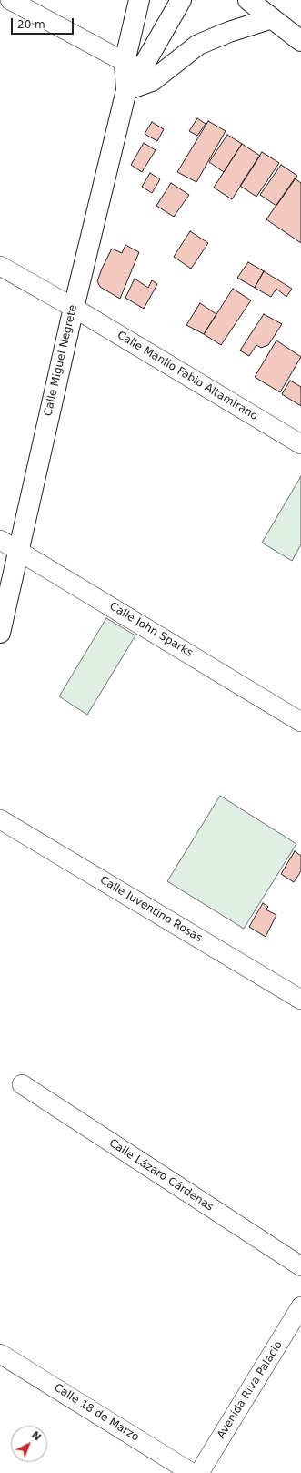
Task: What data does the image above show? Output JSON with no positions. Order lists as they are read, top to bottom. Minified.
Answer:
{"streets":{"main road":["Calle Miguel Negrete"],"street":["Calle Manlio Fabio Altamirano","Calle John Sparks","Calle Juventino Rosas","Calle Lázaro Cárdenas","Avenida Riva Palacio","Calle 18 de Marzo"]},"crossings":[["Calle Miguel Negrete","Calle Manlio Fabio Altamirano"],["Calle Miguel Negrete","Calle John Sparks"]],"scale_bar":"20 m","north":"top right"}
